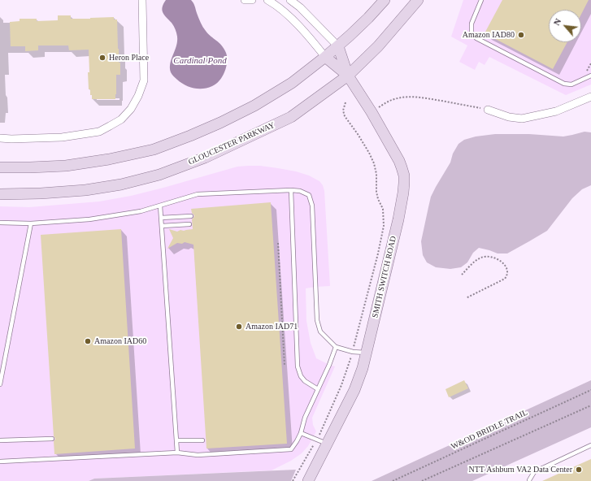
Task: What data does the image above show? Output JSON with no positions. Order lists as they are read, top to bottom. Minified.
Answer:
{"streets":{"main road":["GLOUCESTER PARKWAY","SMITH SWITCH ROAD"],"path":["W&OD BRIDLE TRAIL"]},"crossings":[["GLOUCESTER PARKWAY","SMITH SWITCH ROAD"]],"water":["Cardinal Pond"],"places":["Amazon IAD80","Heron Place","Amazon IAD71","Amazon IAD60","NTT Ashburn VA2 Data Center"],"north":"top left"}
